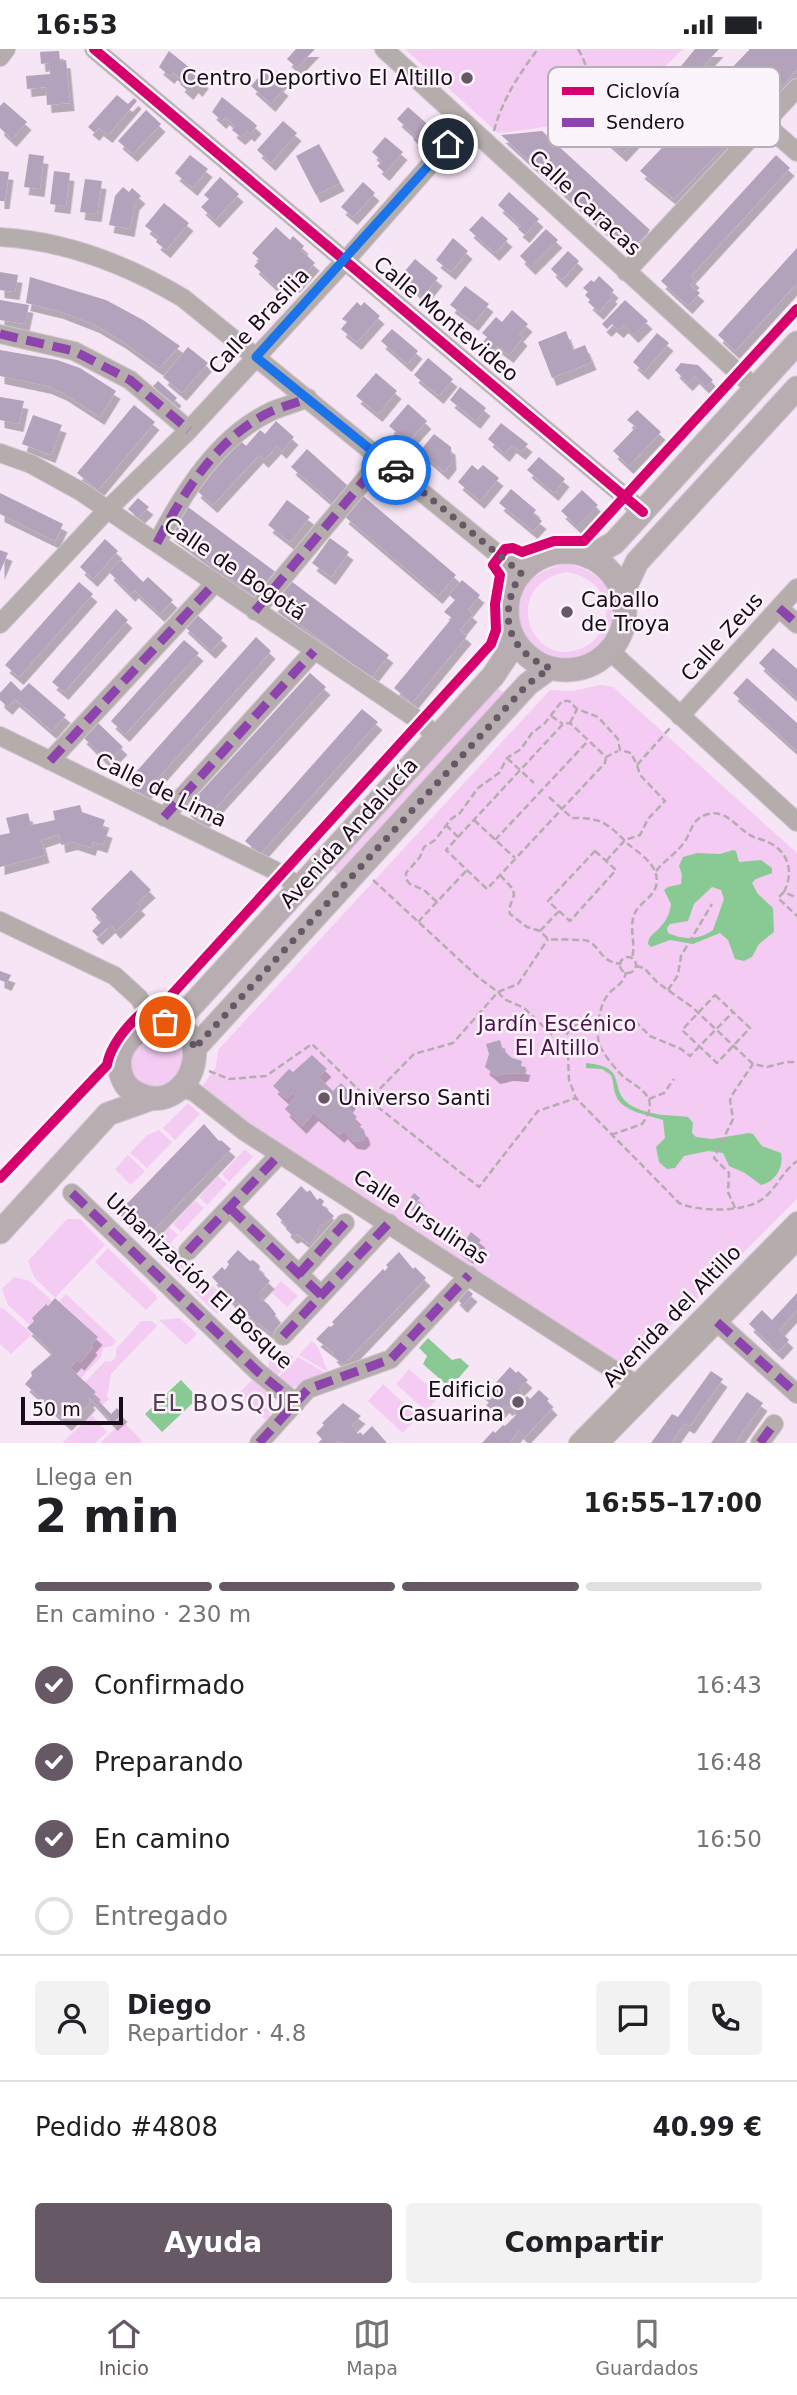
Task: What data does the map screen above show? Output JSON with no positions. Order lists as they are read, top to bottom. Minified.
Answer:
{"streets":{"main road":["Avenida Andalucía"],"street":["Calle Caracas","Calle Montevideo","Calle Brasilia","Calle de Bogotá","Calle Zeus","Calle de Lima","Calle Ursulinas","Urbanización El Bosque","Avenida del Altillo"]},"crossings":[["Calle Caracas","Calle Brasilia"],["Calle Montevideo","Calle Brasilia"],["Calle Brasilia","Calle de Bogotá"],["Calle de Bogotá","Avenida Andalucía"],["Calle de Lima","Avenida Andalucía"],["Avenida Andalucía","Calle Ursulinas"],["Calle Ursulinas","Urbanización El Bosque"],["Calle Ursulinas","Avenida del Altillo"]],"districts":["EL BOSQUE"],"parks":["Jardín Escénico El Altillo"],"places":["Centro Deportivo El Altillo","Caballo de Troya","Universo Santi","Edificio Casuarina"],"legend":["Ciclovía","Sendero"],"scale_bar":"50 m","page":{"status":"16:53","scale":"50 m","heading":["2 min","Llega en","16:55–17:00"],"panel":["Diego","Repartidor · 4.8","Pedido #4808","40.99 €"],"bar":"En camino · 230 m","list":[["Confirmado","16:43"],["Preparando","16:48"],["En camino","16:50"],"Entregado"],"buttons":["Ayuda","Compartir"],"tabs":["Inicio","Mapa","Guardados"]}}
